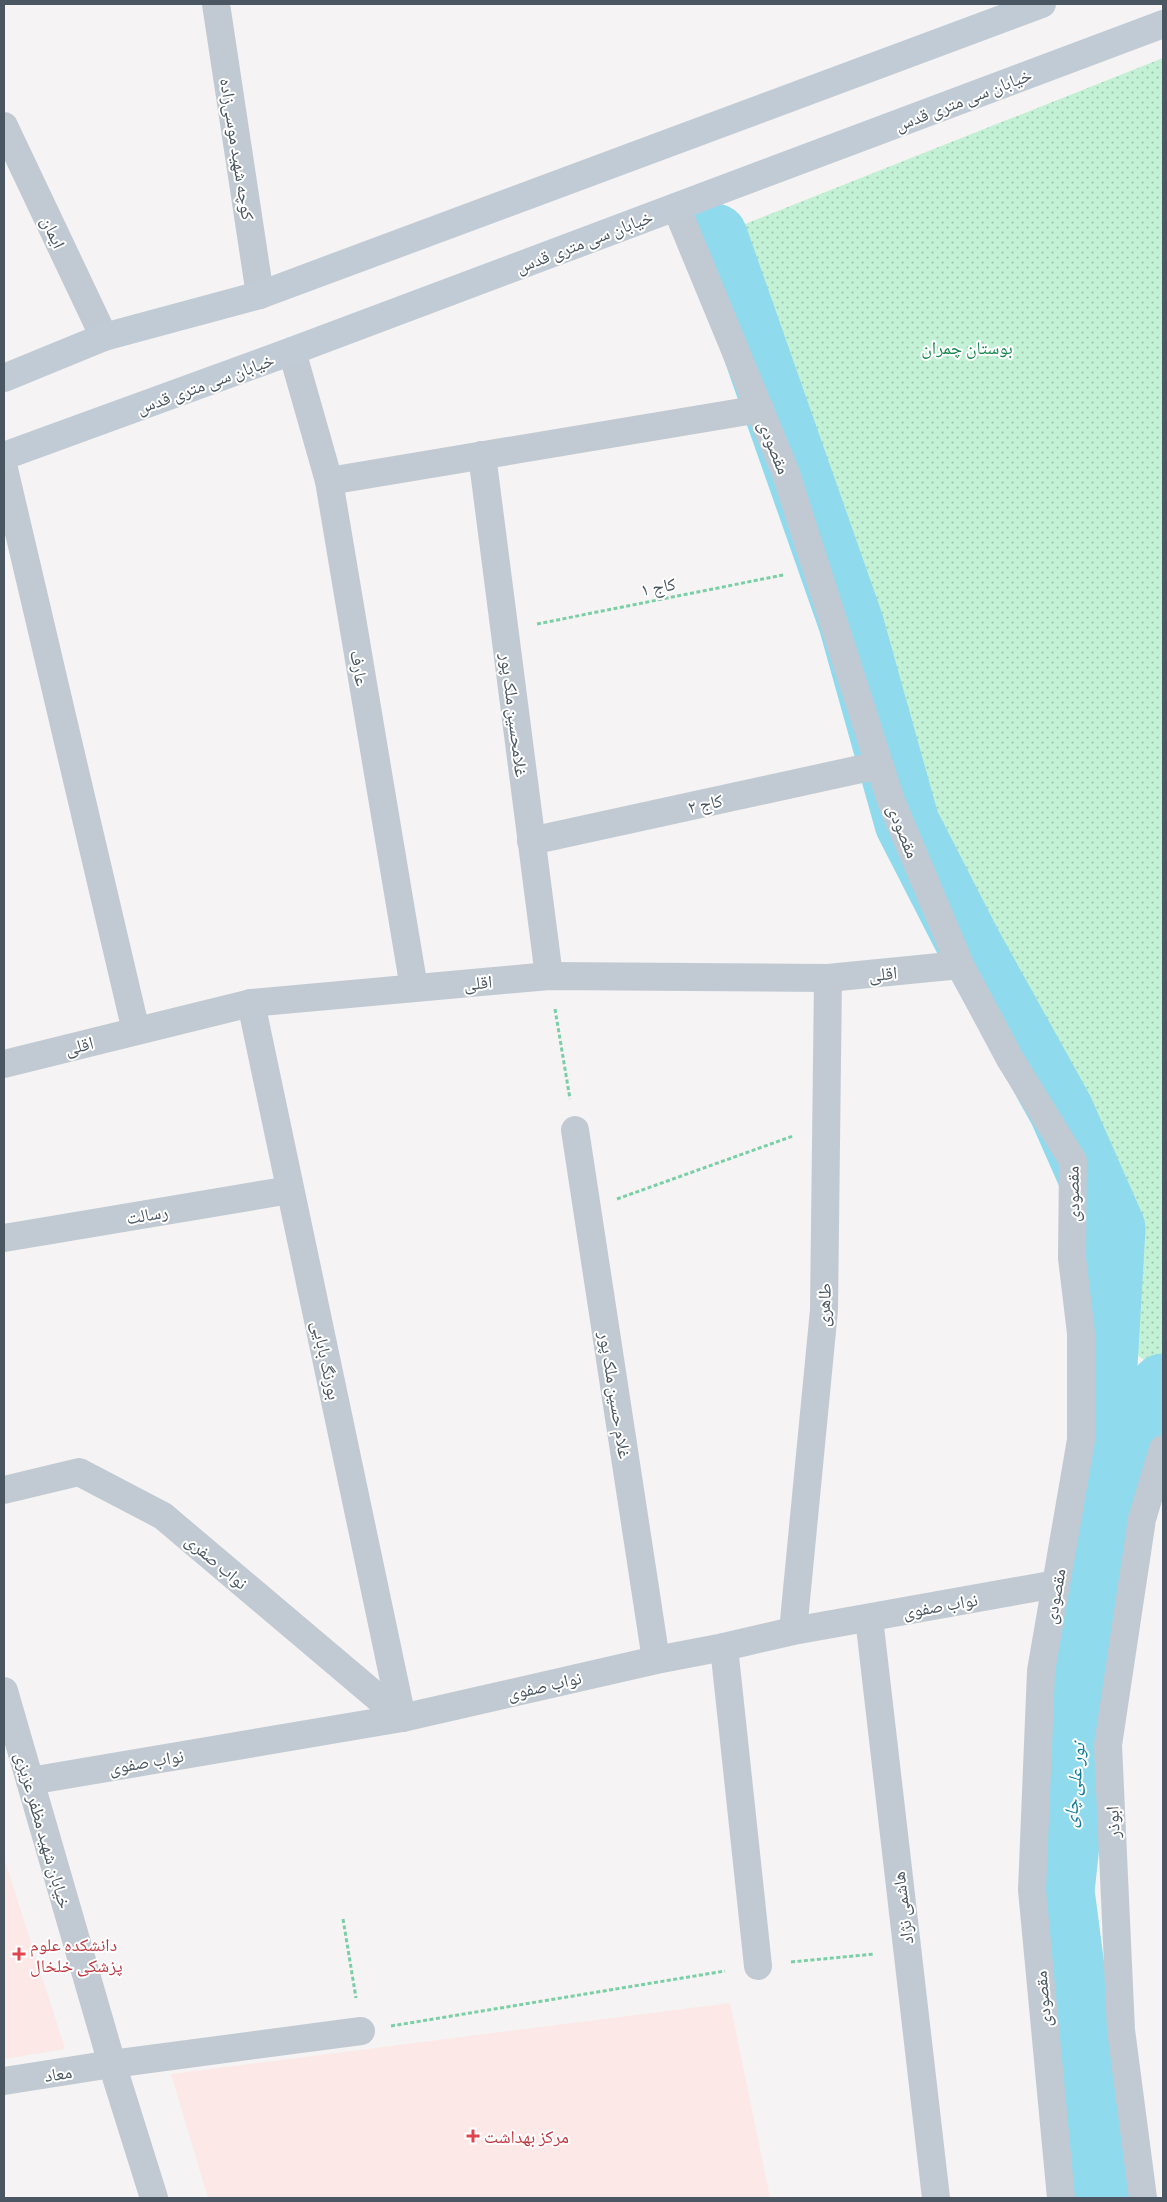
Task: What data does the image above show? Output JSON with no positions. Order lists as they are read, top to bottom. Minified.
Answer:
{"streets":{"main road":["خیابان سی متری قدس"],"street":["کوچه شهید موسی‌زاده","ایمان","مقصودی","عارف","غلامحسین ملک پور","کاج ۲","اقلی","رسالت","طاهری","بورنگ بابایی","غلام حسین ملک پور","نواب صفری","نواب صفوی","ابوذر","خیابان شهید مظفر عزیزی","هاشمی نژاد","معاد"],"path":["کاج ۱"]},"crossings":[["خیابان سی متری قدس","مقصودی"],["خیابان سی متری قدس","عارف"],["مقصودی","کاج ۱"],["مقصودی","کاج ۲"],["مقصودی","اقلی"],["مقصودی","نواب صفوی"],["کاج ۱","غلامحسین ملک پور"],["عارف","اقلی"],["غلامحسین ملک پور","کاج ۲"],["غلامحسین ملک پور","اقلی"],["اقلی","طاهری"],["اقلی","بورنگ بابایی"],["رسالت","بورنگ بابایی"],["طاهری","نواب صفوی"],["بورنگ بابایی","نواب صفری"],["بورنگ بابایی","نواب صفوی"],["غلام حسین ملک پور","نواب صفوی"],["نواب صفری","نواب صفوی"],["نواب صفوی","خیابان شهید مظفر عزیزی"],["نواب صفوی","هاشمی نژاد"],["خیابان شهید مظفر عزیزی","معاد"]],"water":["نور علی چای"],"parks":["بوستان چمران"],"places":{"health":["دانشکده علوم پزشکی خلخال","مرکز بهداشت"]}}
